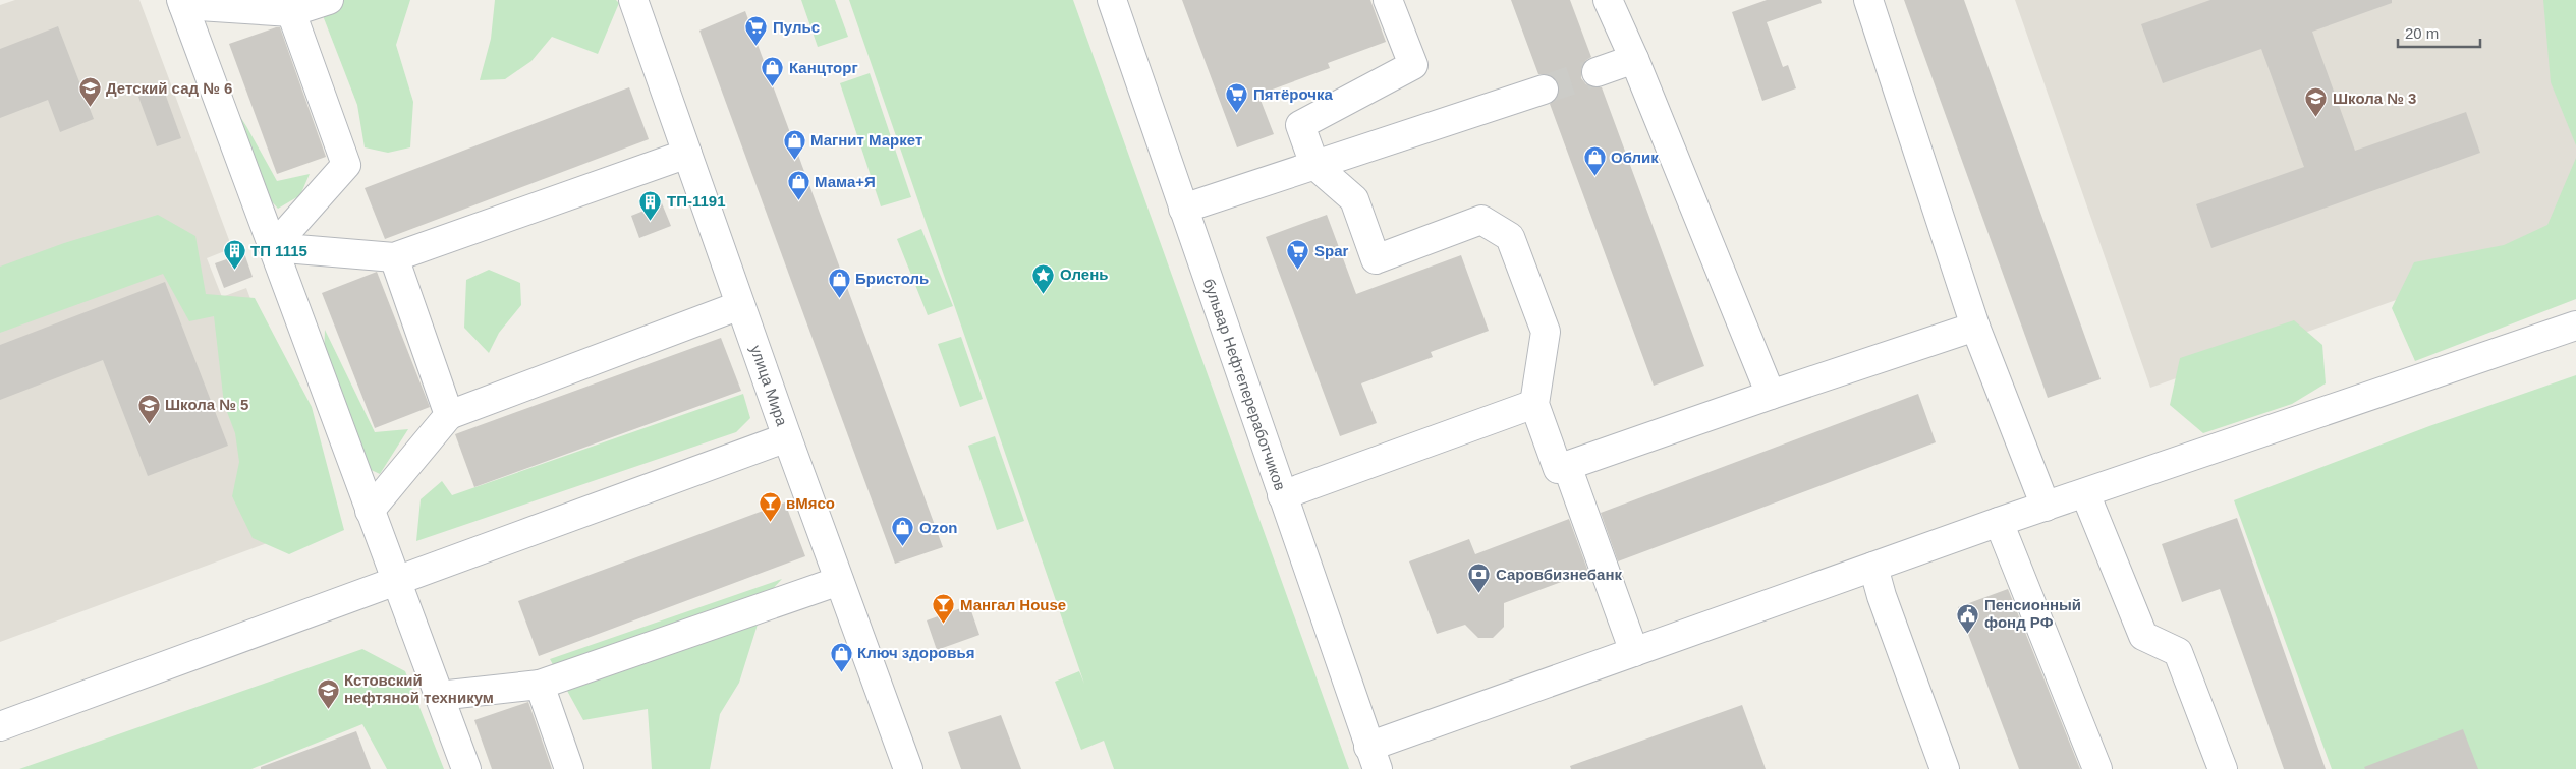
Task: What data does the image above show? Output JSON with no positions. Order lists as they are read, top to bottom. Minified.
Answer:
{"streets":{"street":["бульвар Нефтепереработчиков","улица Мира"]},"places":{"supermarket":["Пульс","Пятёрочка","Spar"],"shop":["Канцторг","Магнит Маркет","Облик","Мама+Я","Бристоль","Ozon","Ключ здоровья"],"school or university":["Детский сад № 6","Школа № 3","Школа № 5","Кстовский нефтяной техникум"],"building":["ТП-1191","ТП 1115"],"place":["Олень"],"bar":["вМясо","Мангал House"],"bank":["Саровбизнебанк"],"public building":["Пенсионный фонд РФ"]},"scale_bar":"20 m"}
